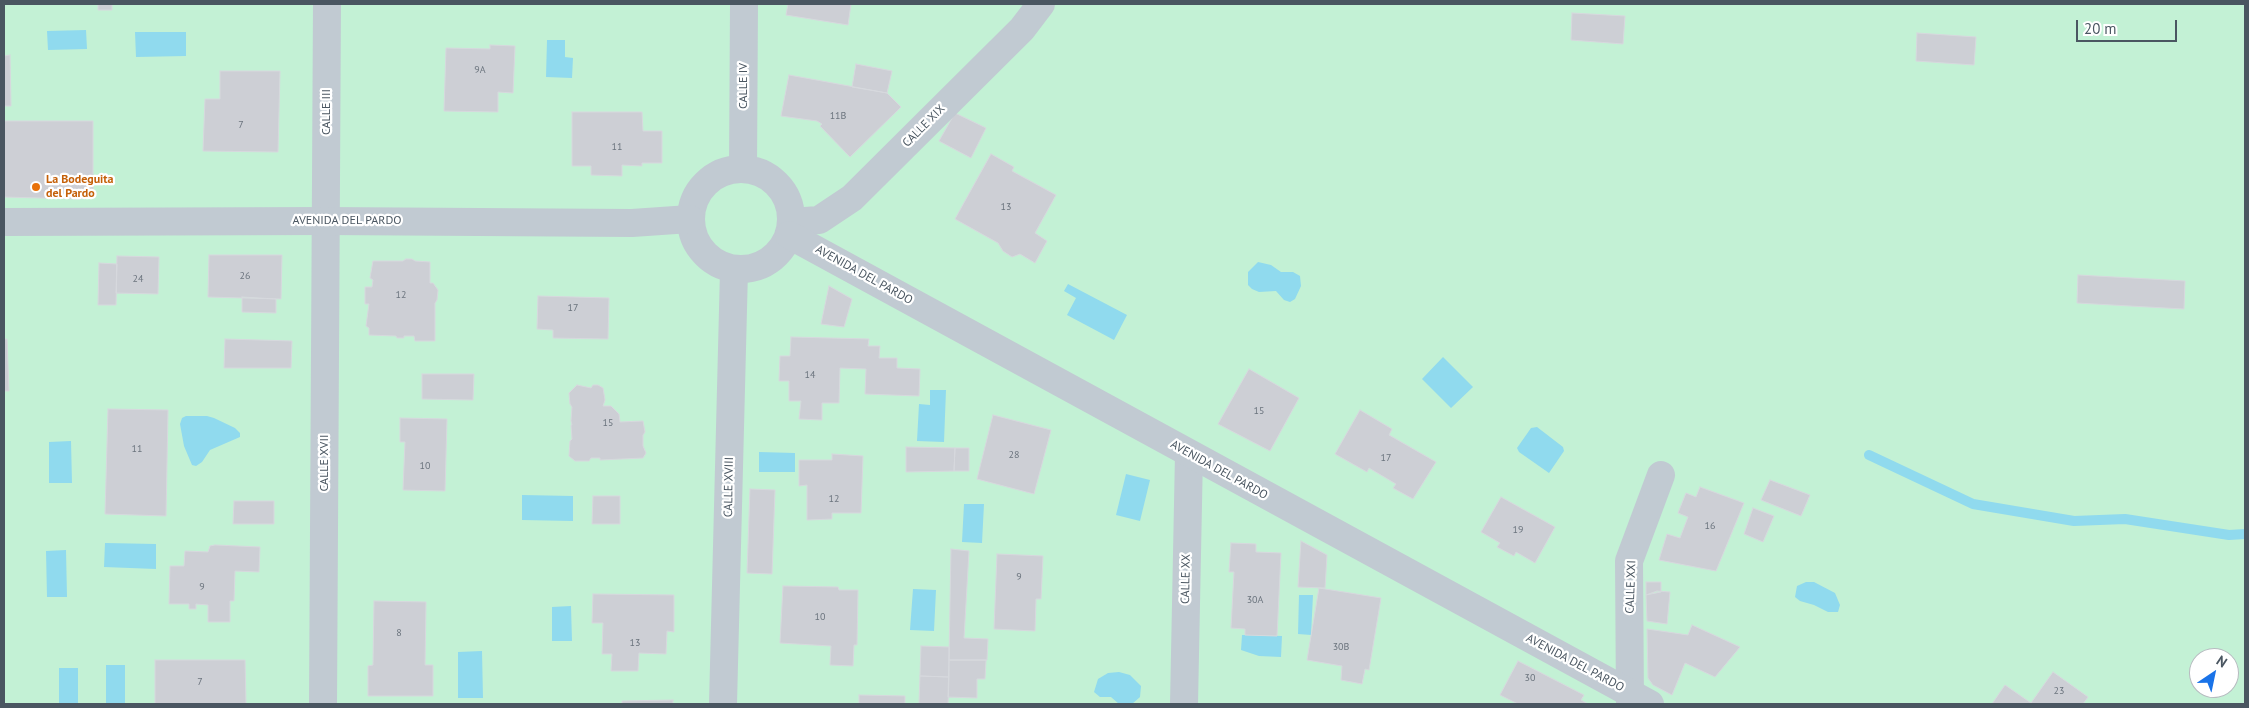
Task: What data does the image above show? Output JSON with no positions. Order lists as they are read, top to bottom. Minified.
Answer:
{"streets":{"street":["CALLE IV","CALLE III","CALLE XIX","AVENIDA DEL PARDO","CALLE XVII","CALLE XVIII","CALLE XX","CALLE XXI"]},"crossings":[["CALLE IV","CALLE XIX"],["CALLE IV","AVENIDA DEL PARDO"],["CALLE IV","CALLE XVIII"],["CALLE III","AVENIDA DEL PARDO"],["CALLE III","CALLE XVII"],["CALLE XIX","AVENIDA DEL PARDO"],["CALLE XIX","CALLE XVIII"],["AVENIDA DEL PARDO","CALLE XVII"],["AVENIDA DEL PARDO","CALLE XVIII"],["AVENIDA DEL PARDO","CALLE XX"],["AVENIDA DEL PARDO","CALLE XXI"]],"places":["La Bodeguita del Pardo"],"house_numbers":["9A","11B","7","11","13","26","24","12","17","14","15","15","11","28","17","10","12","16","19","9","9","30A","10","8","13","30B","30","7","23"],"scale_bar":"20 m","north":"top right"}
